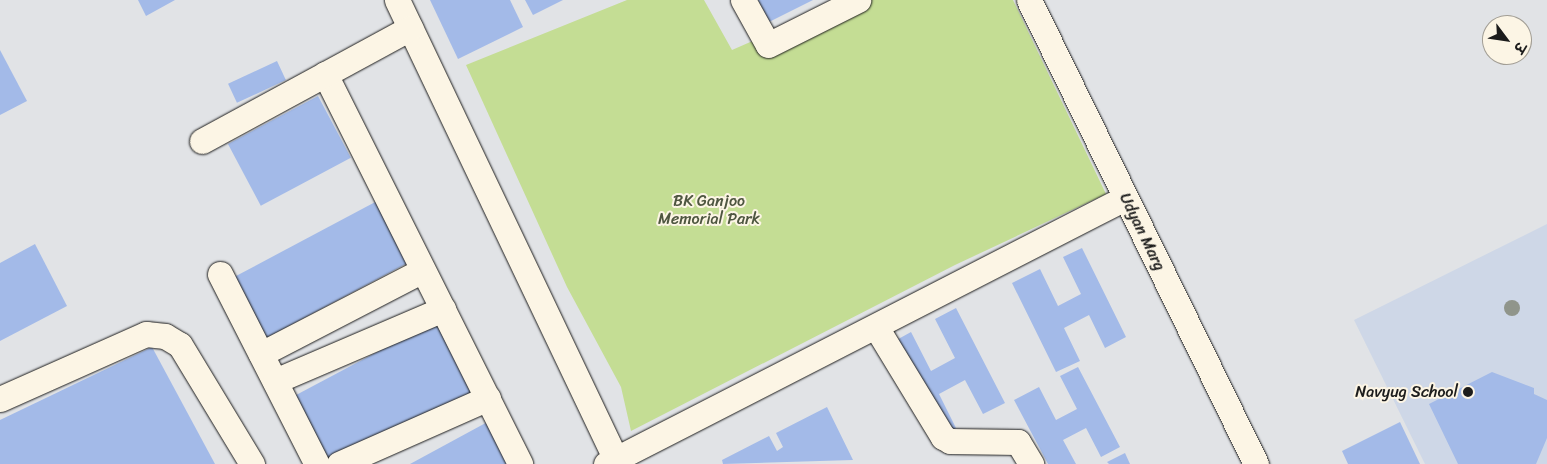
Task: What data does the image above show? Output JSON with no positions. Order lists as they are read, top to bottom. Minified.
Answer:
{"streets":{"street":["Udyan Marg"]},"parks":["BK Ganjoo Memorial Park"],"places":["Navyug School"],"north":"bottom right"}
